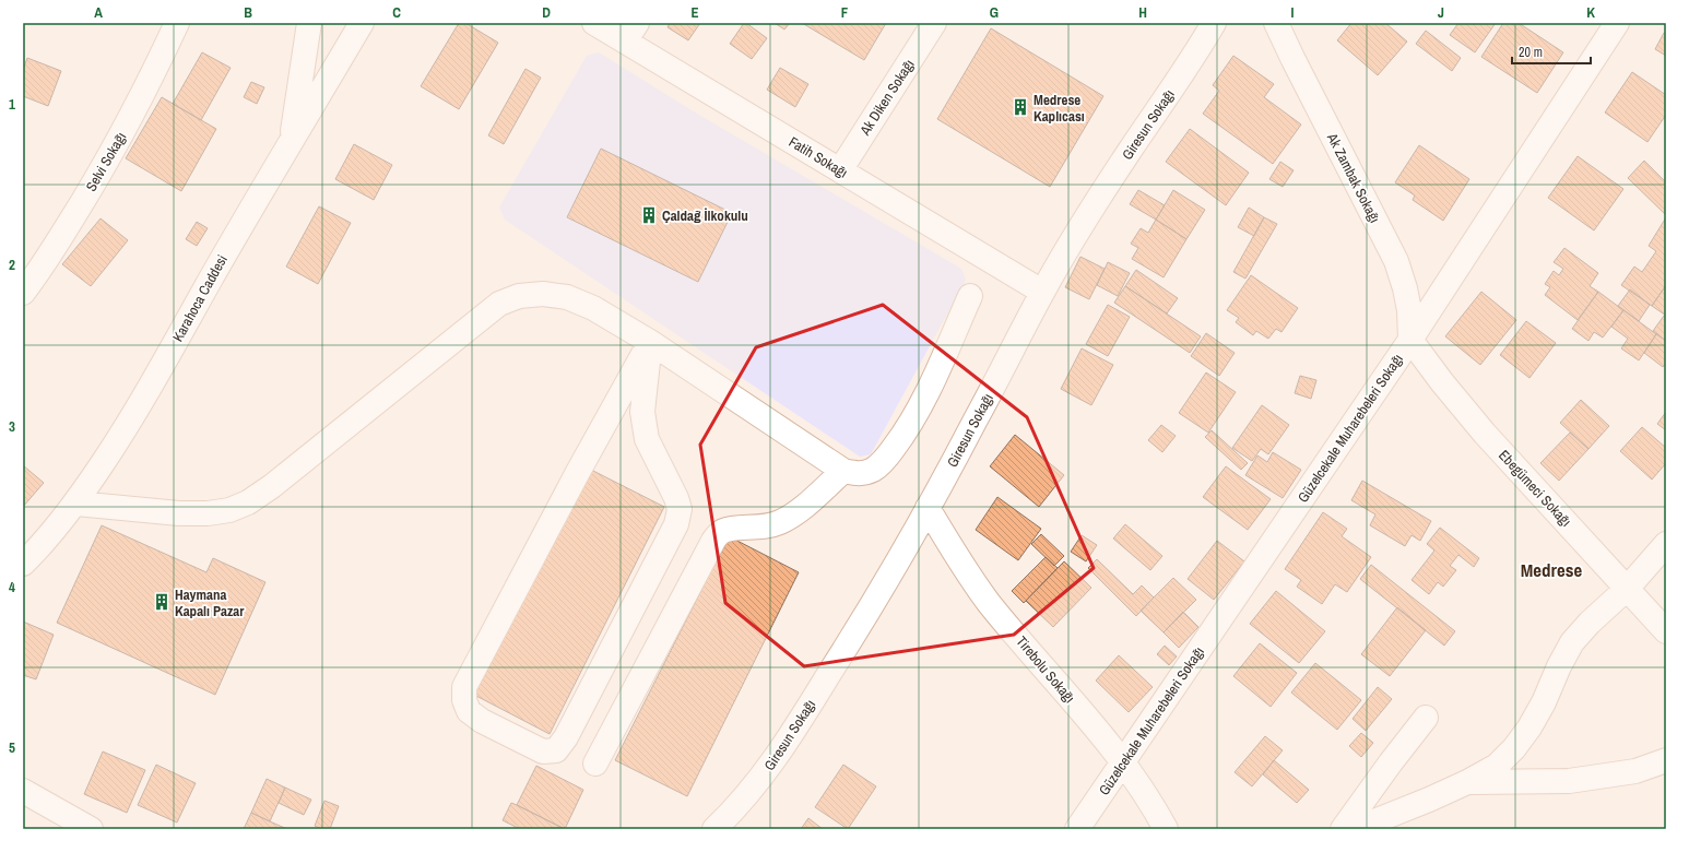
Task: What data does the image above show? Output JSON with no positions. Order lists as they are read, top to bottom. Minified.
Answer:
{"streets":{"street":["Ak Diken Sokağı","Giresun Sokağı","Fatih Sokağı","Selvi Sokağı","Ak Zambak Sokağı","Karahoca Caddesi","Güzelcekale Muharebeleri Sokağı","Ebegümeci Sokağı","Tirebolu Sokağı"]},"crossings":[["Ak Diken Sokağı","Fatih Sokağı"],["Giresun Sokağı","Fatih Sokağı"],["Giresun Sokağı","Tirebolu Sokağı"],["Ak Zambak Sokağı","Güzelcekale Muharebeleri Sokağı"],["Ak Zambak Sokağı","Ebegümeci Sokağı"],["Güzelcekale Muharebeleri Sokağı","Ebegümeci Sokağı"],["Güzelcekale Muharebeleri Sokağı","Tirebolu Sokağı"]],"districts":["Medrese"],"places":{"building":["Medrese Kaplıcası","Çaldağ İlkokulu","Haymana Kapalı Pazar"]},"scale_bar":"20 m","grid":{"columns":["A","B","C","D","E","F","G","H","I","J","K"],"rows":["1","2","3","4","5"]}}
